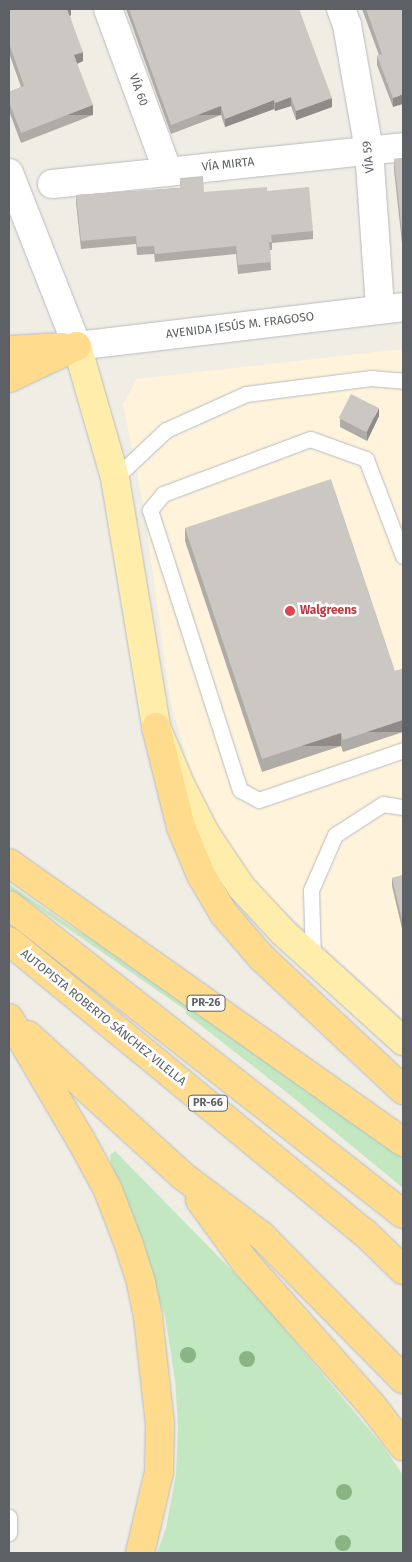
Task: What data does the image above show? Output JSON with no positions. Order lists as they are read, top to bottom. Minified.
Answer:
{"streets":{"highway":["PR-26","AUTOPISTA ROBERTO SÁNCHEZ VILELLA","PR-66"],"street":["VÍA 60","VÍA 59","VÍA MIRTA","AVENIDA JESÚS M. FRAGOSO"]},"crossings":[["VÍA 60","VÍA MIRTA"],["VÍA 59","VÍA MIRTA"],["VÍA 59","AVENIDA JESÚS M. FRAGOSO"]],"places":["Walgreens"]}
